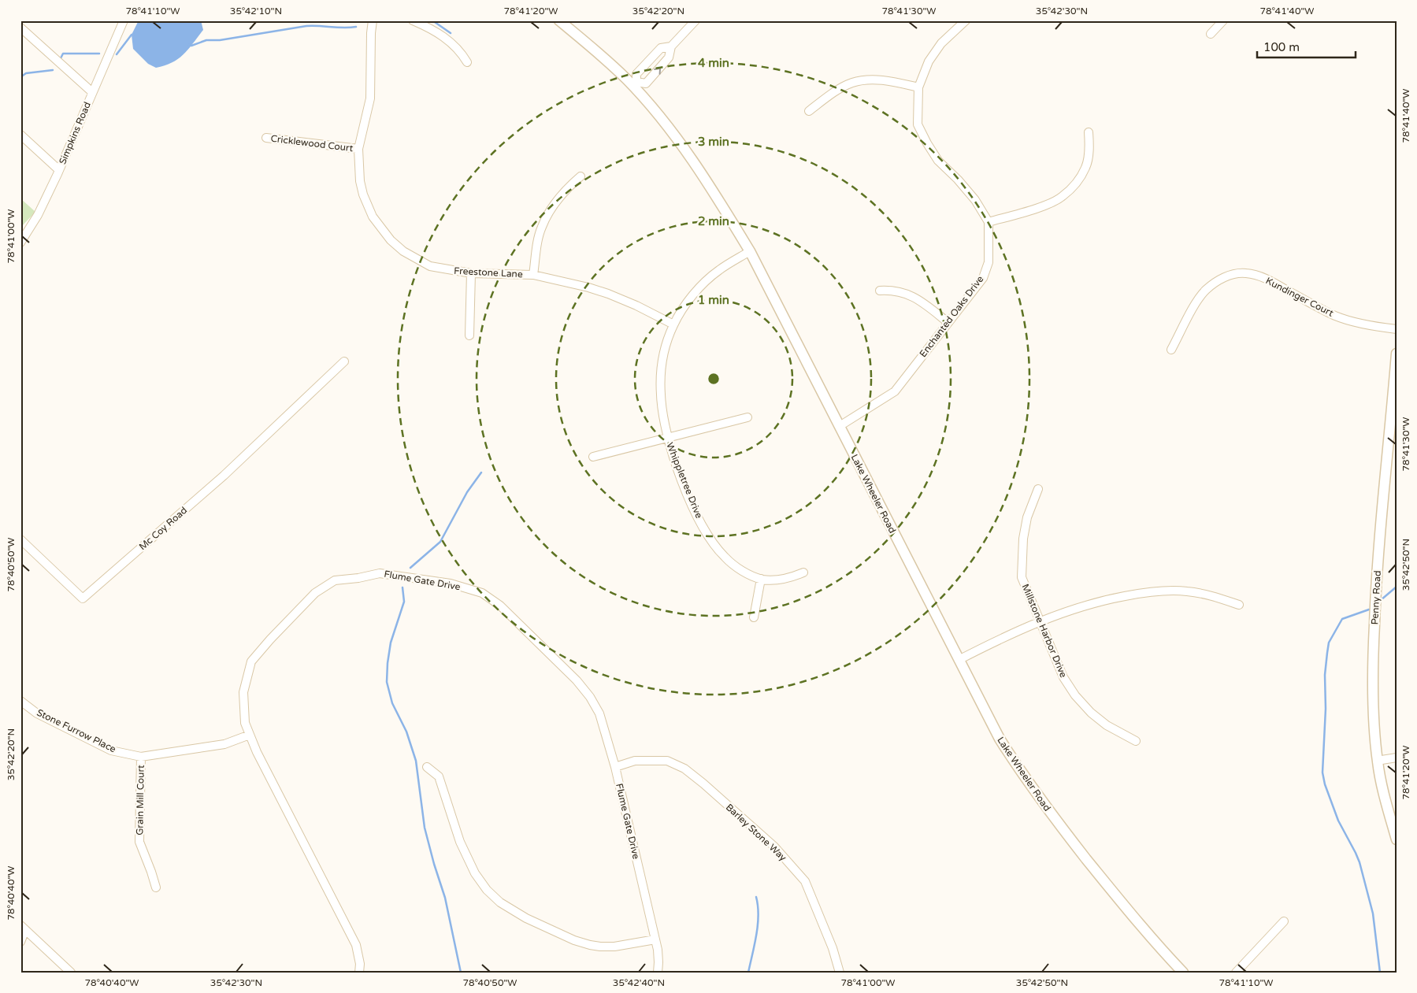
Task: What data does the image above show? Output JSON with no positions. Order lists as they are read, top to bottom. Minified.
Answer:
{"streets":{"street":["Simpkins Road","Cricklewood Court","Freestone Lane","Kundinger Court","Enchanted Oaks Drive","Whippletree Drive","Lake Wheeler Road","Mc Coy Road","Flume Gate Drive","Penny Road","Millstone Harbor Drive","Stone Furrow Place","Grain Mill Court","Barley Stone Way"]},"crossings":[["Cricklewood Court","Freestone Lane"],["Freestone Lane","Whippletree Drive"],["Enchanted Oaks Drive","Lake Wheeler Road"],["Whippletree Drive","Lake Wheeler Road"],["Flume Gate Drive","Stone Furrow Place"],["Flume Gate Drive","Barley Stone Way"],["Stone Furrow Place","Grain Mill Court"]],"scale_bar":"100 m","coordinates":["78°41'10\"W","35°42'10\"N","78°41'20\"W","35°42'20\"N","78°41'30\"W","35°42'30\"N","78°41'40\"W","78°41'00\"W","78°40'50\"W","35°42'50\"N","78°40'40\"W","35°42'40\"N"],"rings":["4 min","3 min","2 min","1 min"]}
